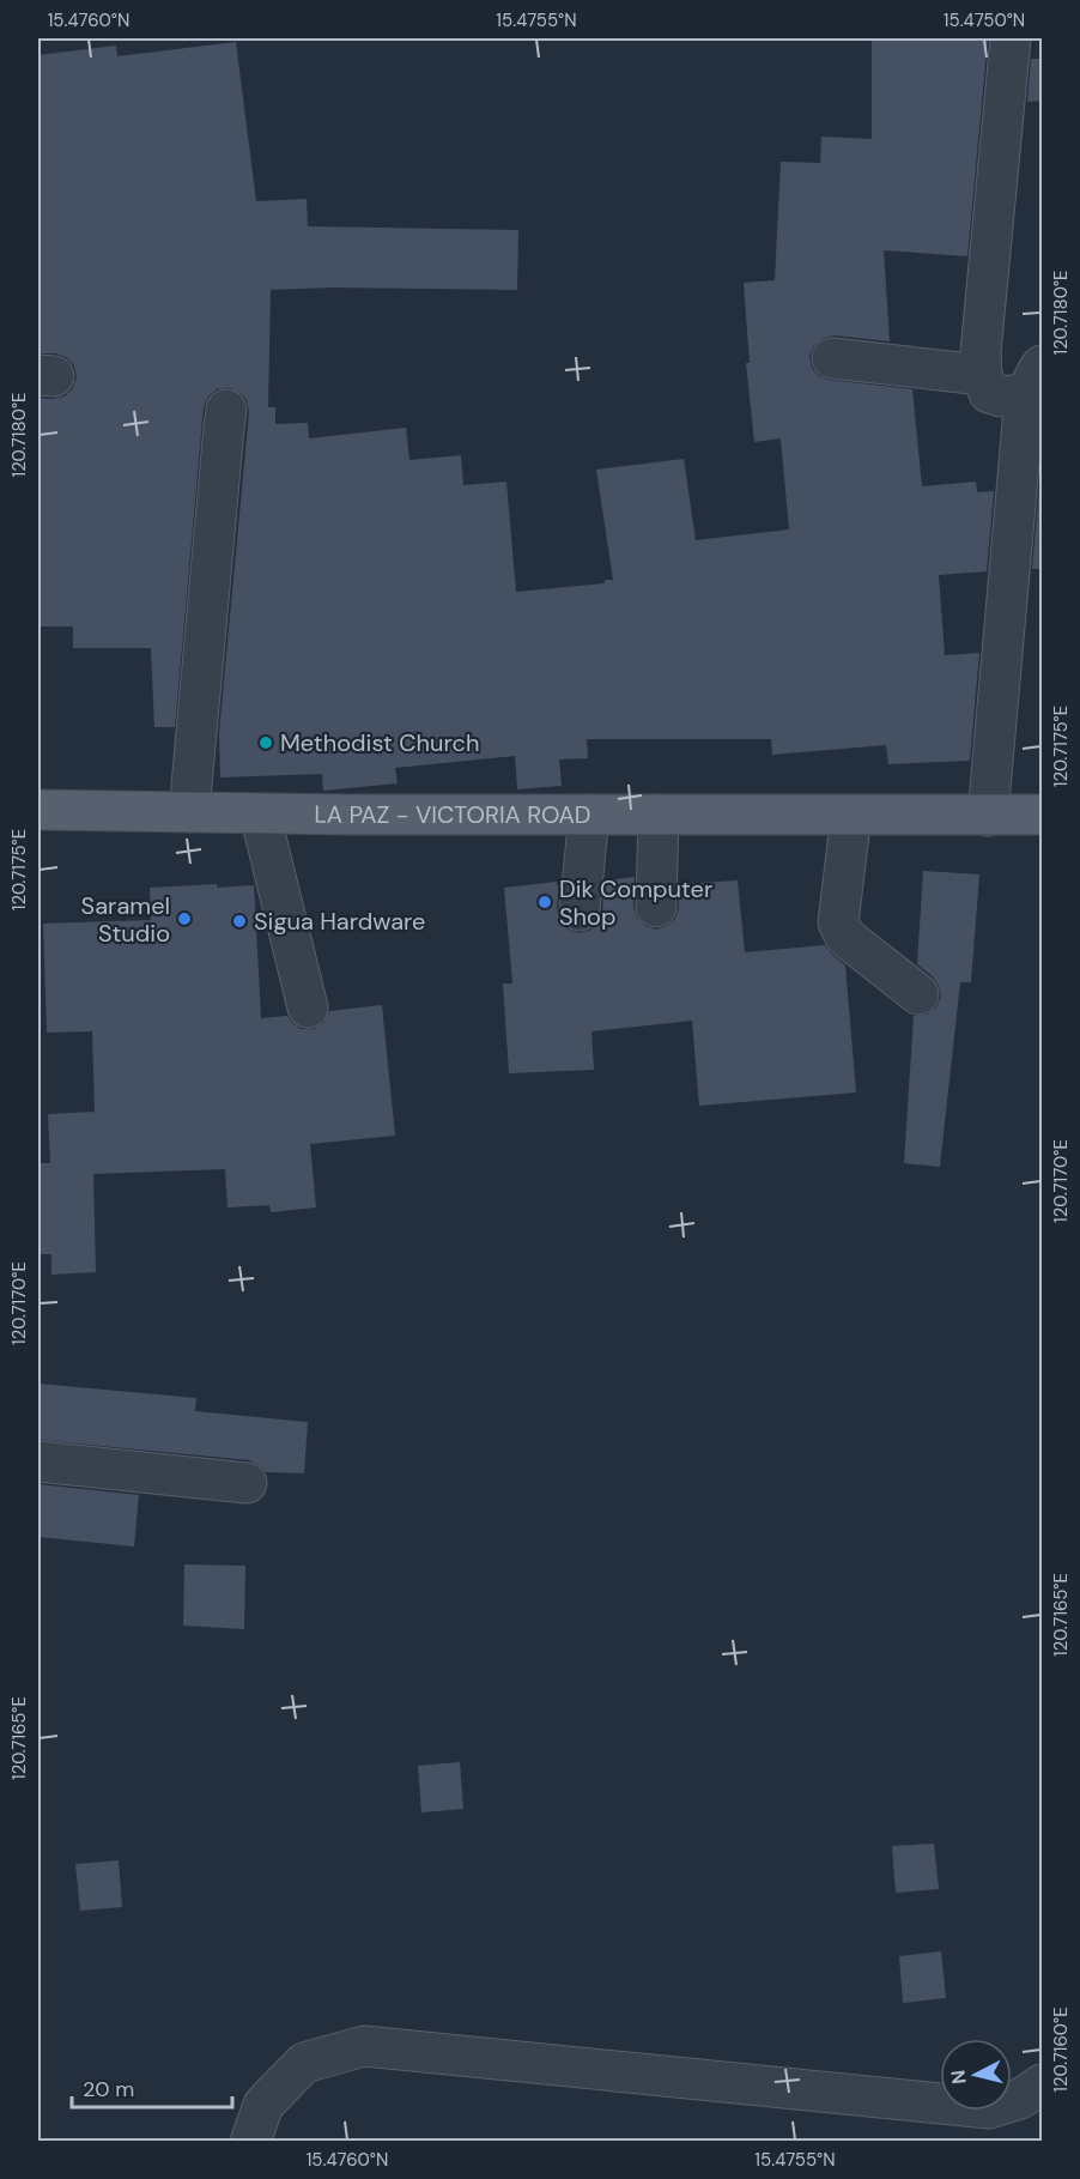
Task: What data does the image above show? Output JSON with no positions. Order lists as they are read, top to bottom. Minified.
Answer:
{"streets":{"main road":["LA PAZ - VICTORIA ROAD"]},"places":["Methodist Church","Dik Computer Shop","Saramel Studio","Sigua Hardware"],"scale_bar":"20 m","north":"left","coordinates":["15.4760°N","15.4755°N","15.4750°N","120.7180°E","120.7175°E","120.7170°E","120.7165°E","120.7160°E"]}
